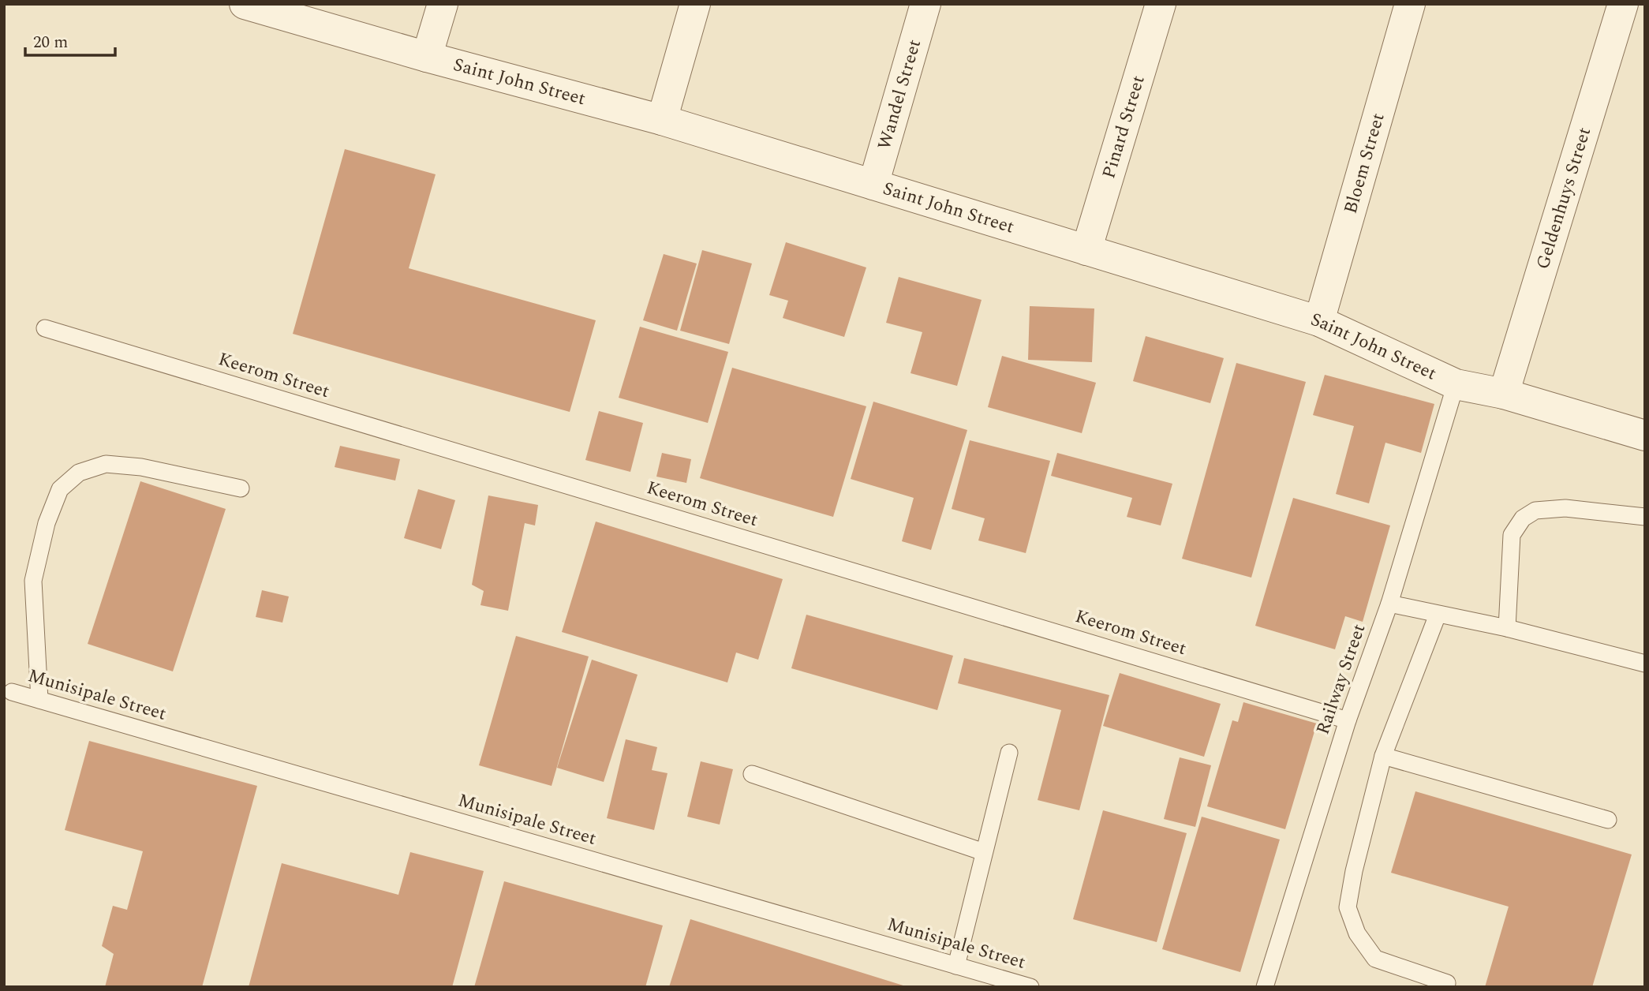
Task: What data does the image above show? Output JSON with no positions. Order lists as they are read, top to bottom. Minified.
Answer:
{"streets":{"street":["Saint John Street","Wandel Street","Pinard Street","Bloem Street","Geldenhuys Street"],"lane":["Keerom Street","Railway Street","Munisipale Street"]},"crossings":[["Saint John Street","Wandel Street"],["Saint John Street","Pinard Street"],["Saint John Street","Bloem Street"],["Saint John Street","Geldenhuys Street"],["Saint John Street","Railway Street"],["Keerom Street","Railway Street"]],"scale_bar":"20 m"}
